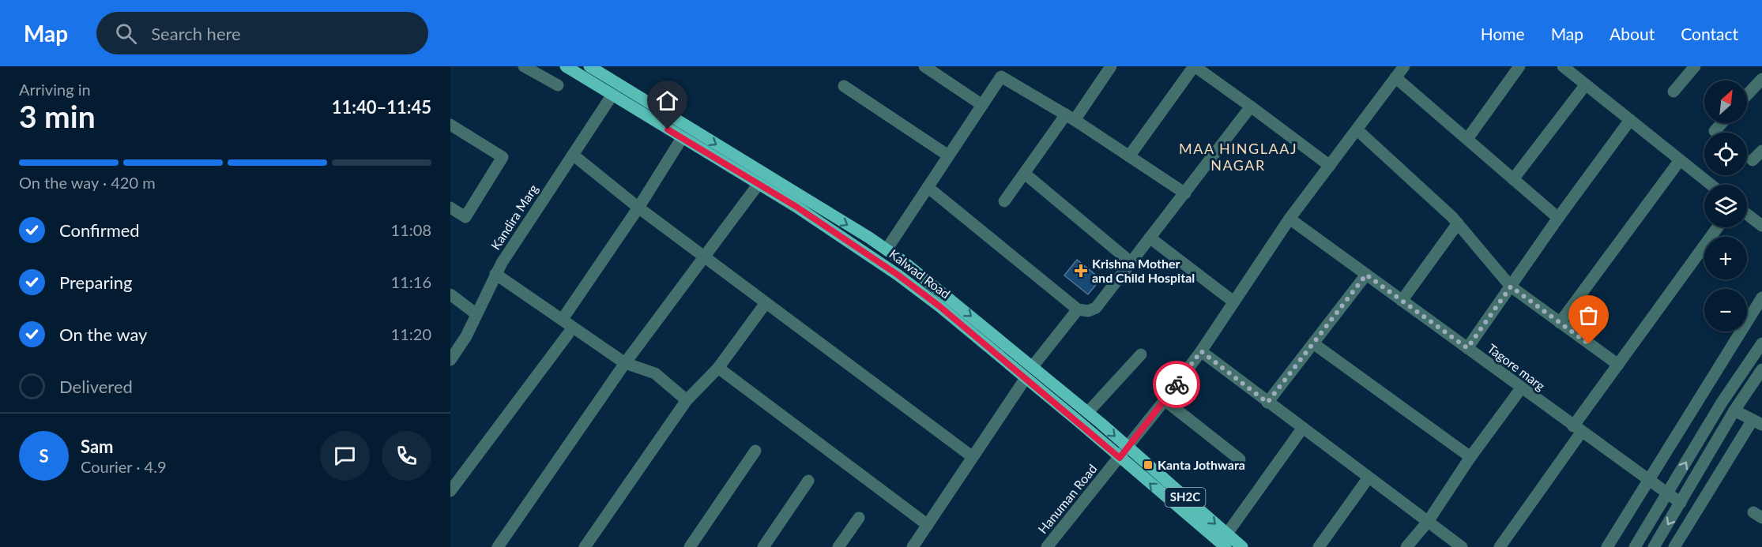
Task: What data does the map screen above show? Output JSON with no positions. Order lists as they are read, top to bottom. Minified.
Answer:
{"streets":{"main road":["Kalwad Road","SH2C"],"street":["Kandira Marg","Tagore marg","Hanuman Road"]},"crossings":[["Kandira Marg","Kalwad Road"],["Kalwad Road","Hanuman Road"],["Tagore marg","Hanuman Road"]],"districts":["MAA HINGLAAJ NAGAR"],"places":{"health":["Krishna Mother and Child Hospital"],"transit":["Kanta Jothwara"]},"north":"top right","page":{"header":"Map","search":"Search here","nav":["Home","Map","About","Contact"],"heading":["3 min","Arriving in","11:40–11:45"],"panel":["Sam","Courier · 4.9"],"map_buttons":["+","−"],"bar":"On the way · 420 m","list":[["Confirmed","11:08"],["Preparing","11:16"],["On the way","11:20"],"Delivered"],"round":"S"}}
